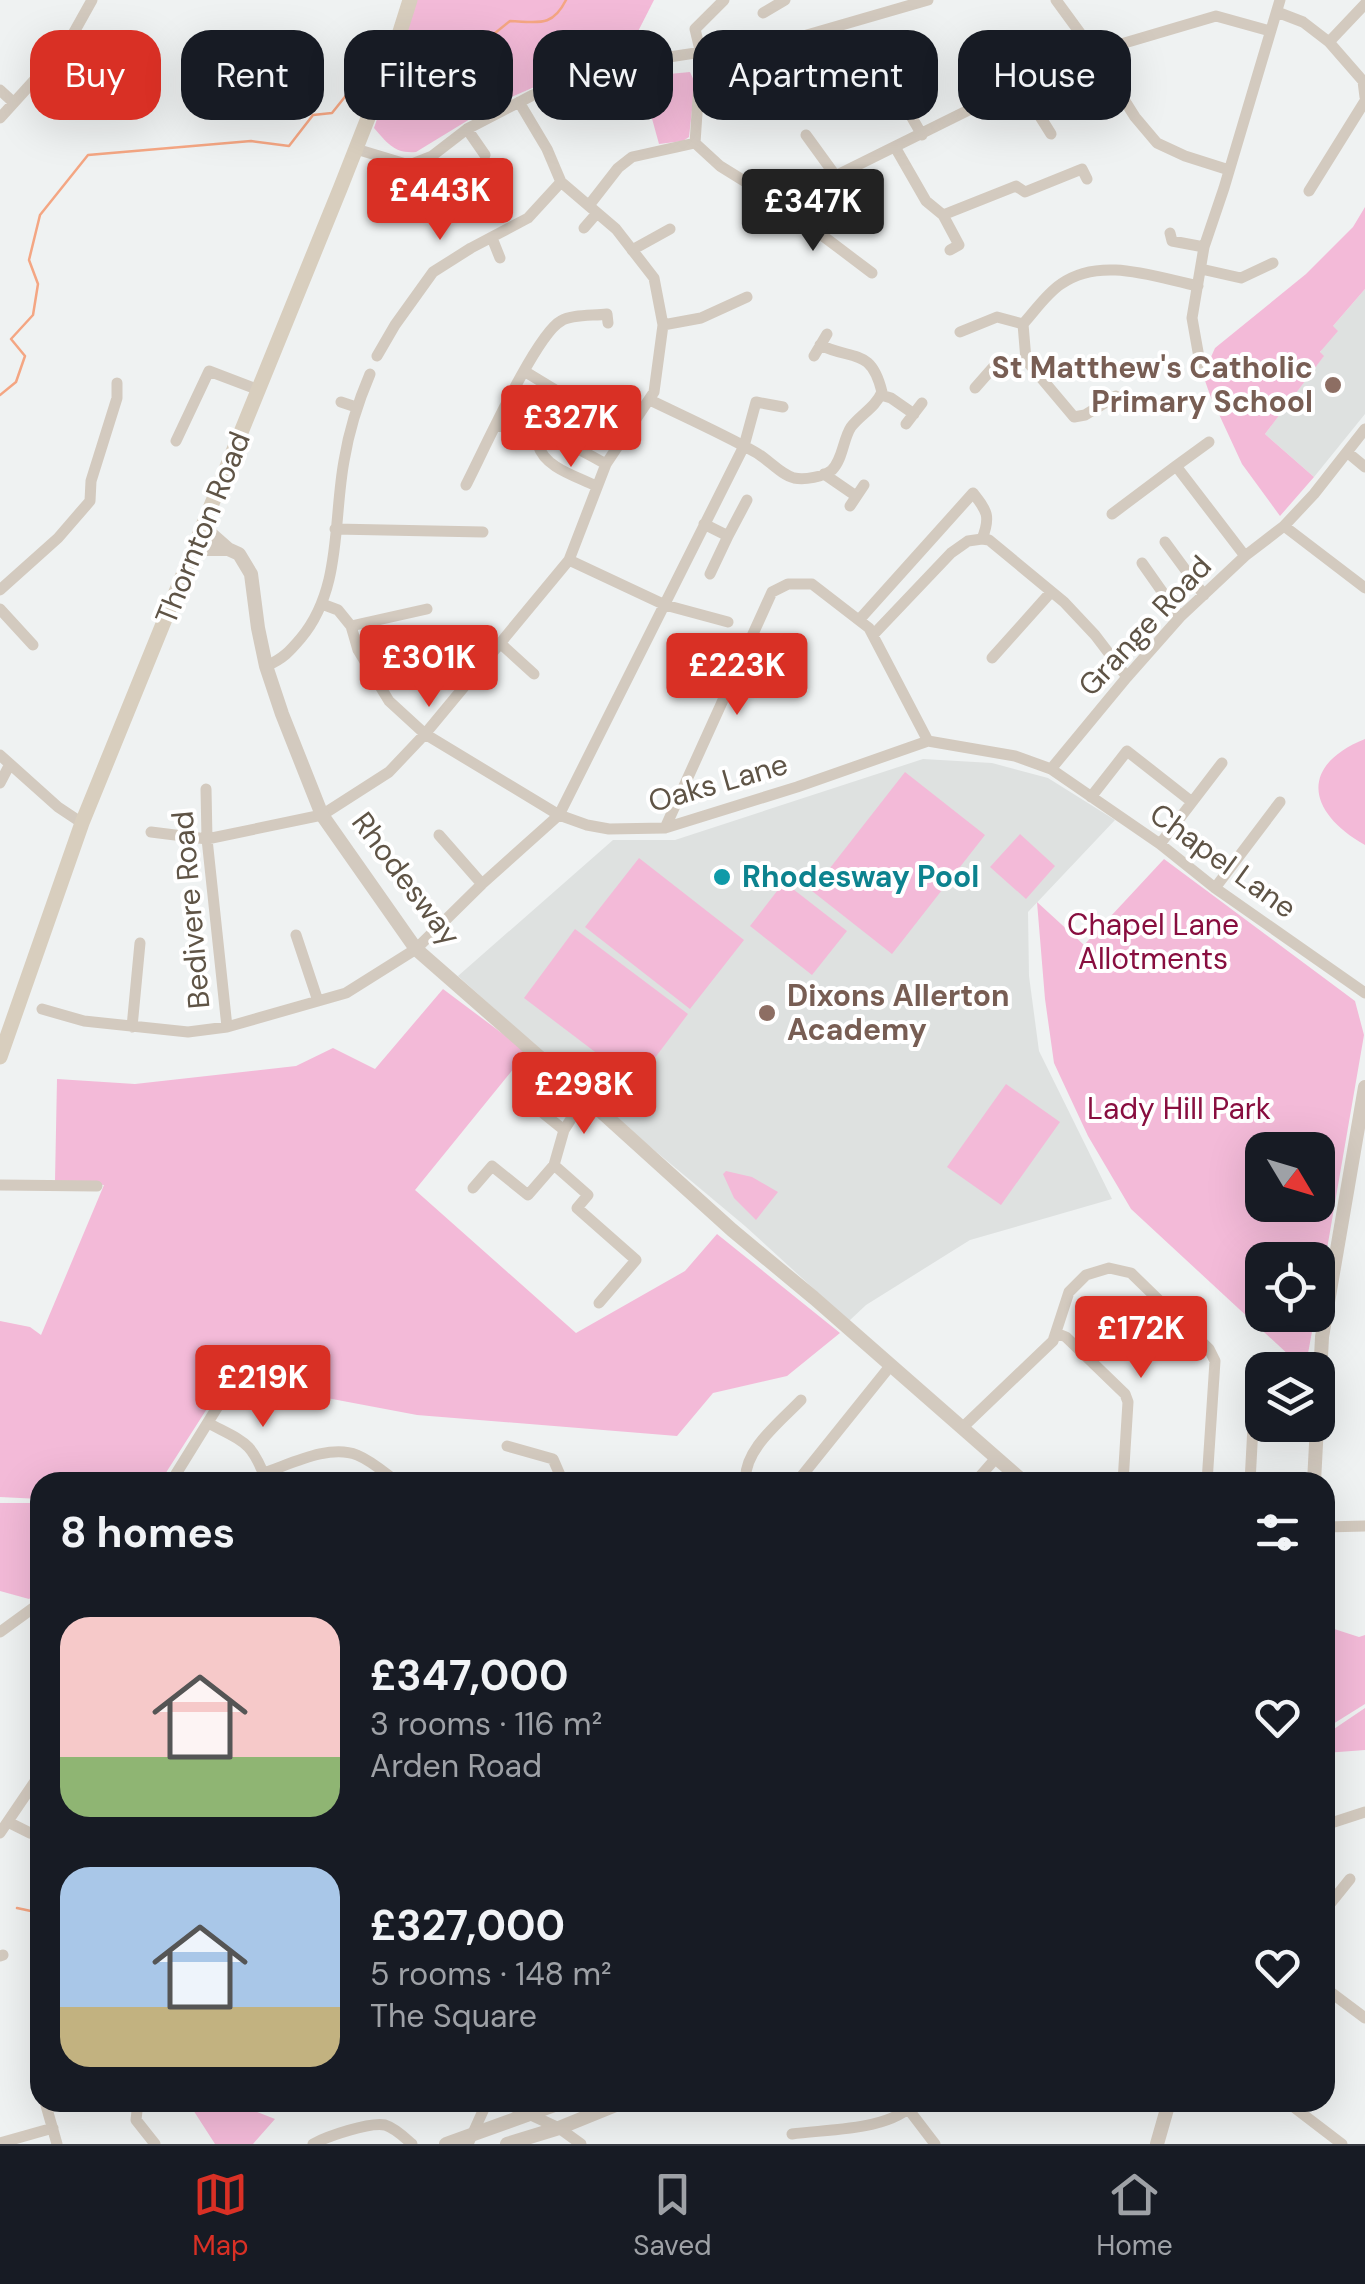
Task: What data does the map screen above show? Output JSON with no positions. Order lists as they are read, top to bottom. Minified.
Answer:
{"streets":{"main road":["Thornton Road"],"street":["Grange Road","Oaks Lane","Chapel Lane","Rhodesway","Bedivere Road"]},"crossings":[["Thornton Road","Rhodesway"],["Grange Road","Oaks Lane"],["Grange Road","Chapel Lane"],["Oaks Lane","Chapel Lane"]],"parks":["Chapel Lane Allotments","Lady Hill Park"],"places":["St Matthew's Catholic Primary School","Rhodesway Pool","Dixons Allerton Academy"],"north":"bottom right","page":{"chip":["Buy","Rent","Filters","New","Apartment","House"],"price":["£443K","£347K","£327K","£301K","£223K","£298K","£172K","£219K"],"heading":"8 homes","list":[{"name":"£347,000","note":"3 rooms · 116 m² · Arden Road"},{"name":"£327,000","note":"5 rooms · 148 m² · The Square"}],"tabs":["Map","Saved","Home"]}}
